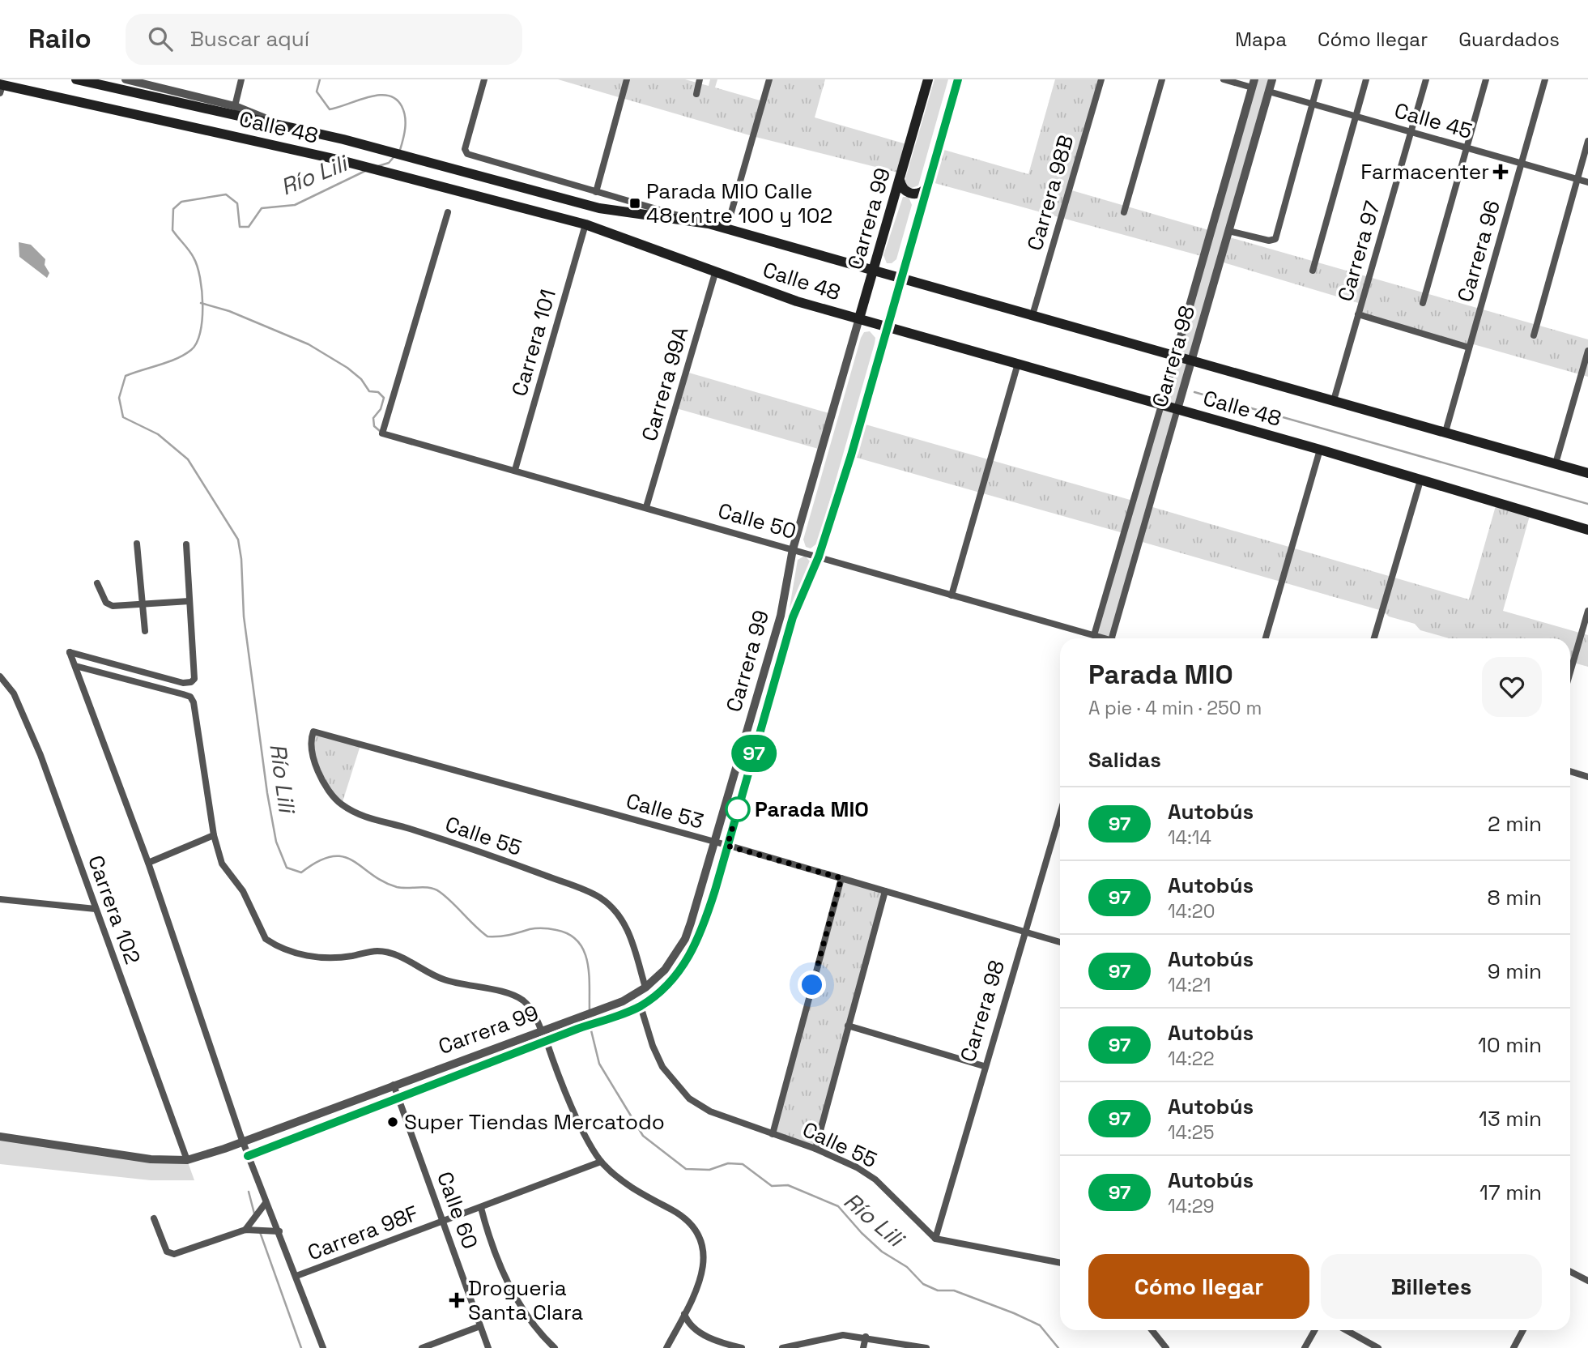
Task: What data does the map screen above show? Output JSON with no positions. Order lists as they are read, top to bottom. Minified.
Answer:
{"streets":{"main road":["Calle 48","Carrera 99"],"street":["Calle 45","Carrera 98B","Carrera 97","Carrera 96","Carrera 101","Carrera 98","Carrera 99A","Calle 50","Calle 53","Calle 55","Carrera 102","Calle 60","Carrera 98F"]},"crossings":[["Calle 45","Carrera 97"],["Calle 45","Carrera 96"],["Calle 45","Carrera 98"],["Calle 48","Carrera 98B"],["Calle 48","Carrera 99"],["Calle 48","Carrera 97"],["Calle 48","Carrera 96"],["Calle 48","Carrera 101"],["Calle 48","Carrera 98"],["Calle 48","Carrera 99A"],["Carrera 99","Calle 50"],["Carrera 99","Calle 53"],["Carrera 99","Calle 55"],["Carrera 99","Calle 60"],["Carrera 101","Calle 50"],["Carrera 98","Calle 50"],["Carrera 98","Calle 53"],["Carrera 98","Calle 55"],["Carrera 99A","Calle 50"],["Calle 53","Calle 55"],["Calle 60","Carrera 98F"]],"water":["Río Lili"],"places":{"health":["Farmacenter","Drogueria Santa Clara"],"transit":["Parada MIO Calle 48 entre 100 y 102"],"other":["Parada MIO","Super Tiendas Mercatodo"]},"lines":["bus line 97"],"page":{"header":"Railo","search":"Buscar aquí","nav":["Mapa","Cómo llegar","Guardados"],"on_map":"97","heading":[["Parada MIO","A pie · 4 min · 250 m"],"Salidas"],"list":[{"mark":"97","name":"Autobús","note":"14:14","value":"2 min"},{"mark":"97","name":"Autobús","note":"14:20","value":"8 min"},{"mark":"97","name":"Autobús","note":"14:21","value":"9 min"},{"mark":"97","name":"Autobús","note":"14:22","value":"10 min"},{"mark":"97","name":"Autobús","note":"14:25","value":"13 min"},{"mark":"97","name":"Autobús","note":"14:29","value":"17 min"}],"buttons":["Cómo llegar","Billetes"]}}
